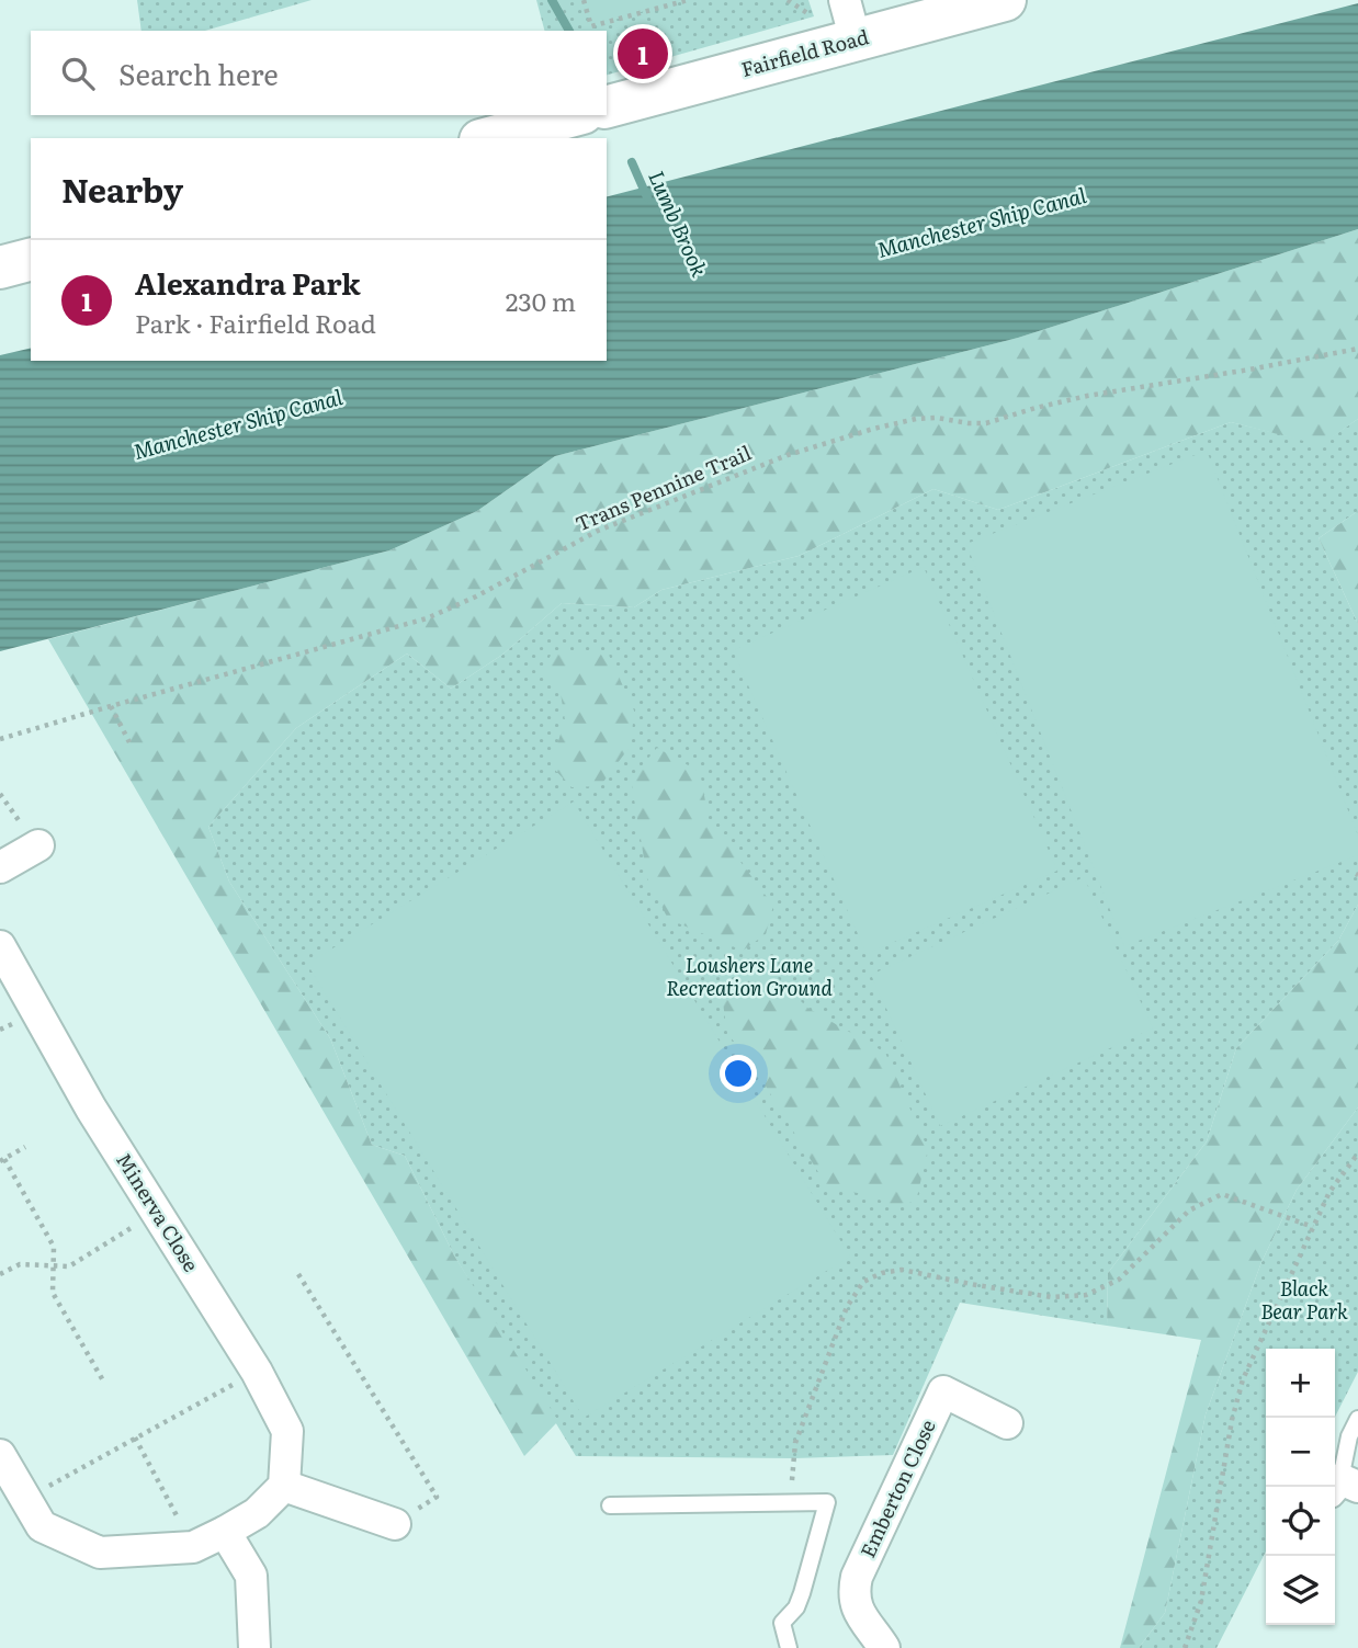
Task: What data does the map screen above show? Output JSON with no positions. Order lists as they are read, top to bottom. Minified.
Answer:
{"streets":{"main road":["Fairfield Road"],"street":["Minerva Close","Emberton Close"],"path":["Trans Pennine Trail"]},"water":["Manchester Ship Canal","Lumb Brook"],"parks":["Loushers Lane Recreation Ground","Black Bear Park"],"page":{"pins":"1","search":"Search here","heading":"Nearby","list":[{"mark":"1","name":"Alexandra Park","note":"Park · Fairfield Road","value":"230 m"}],"map_buttons":["+","−"]}}
